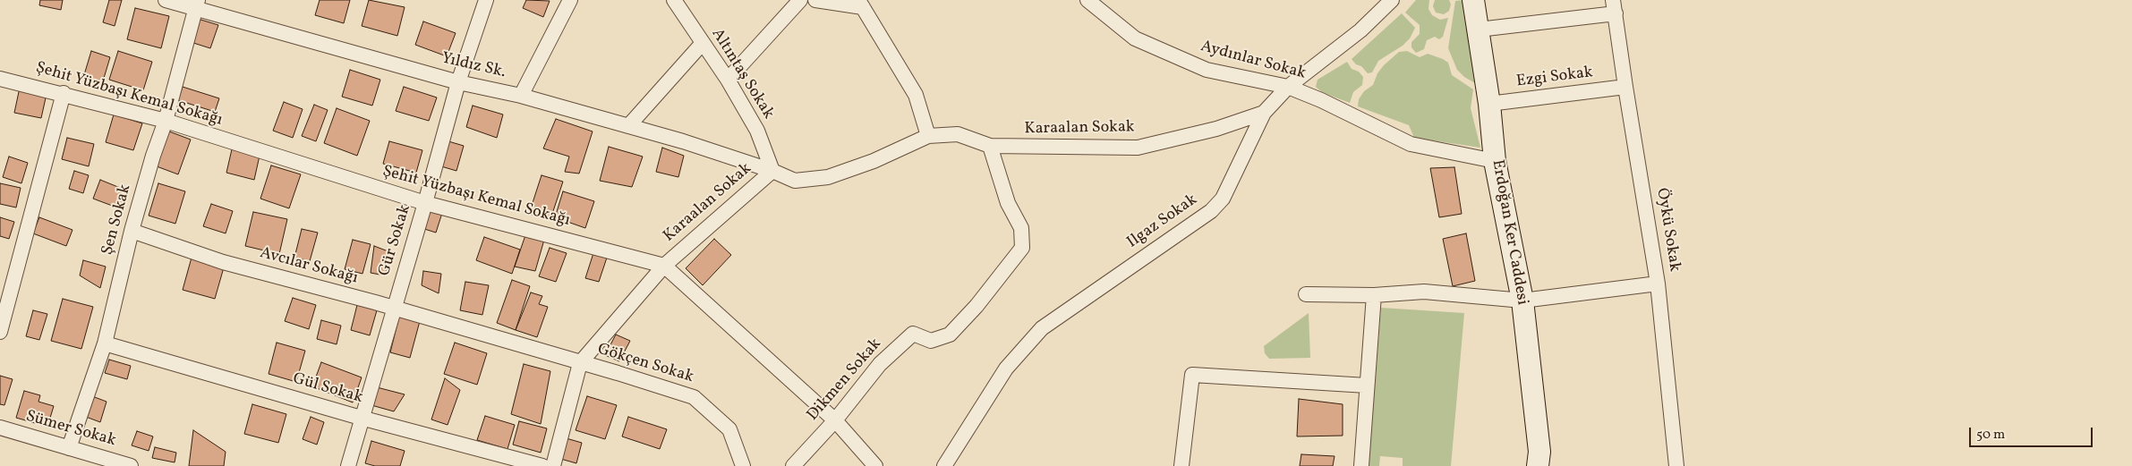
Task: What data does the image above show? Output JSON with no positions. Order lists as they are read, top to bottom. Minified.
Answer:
{"streets":{"main road":["Erdoğan Ker Caddesi"],"street":["Aydınlar Sokak","Yıldız Sk.","Altıntaş Sokak","Ezgi Sokak","Şehit Yüzbaşı Kemal Sokağı","Karaalan Sokak","Şen Sokak","Ilgaz Sokak","Öykü Sokak","Gür Sokak","Avcılar Sokağı","Gökçen Sokak","Dikmen Sokak","Gül Sokak","Sümer Sokak"]},"crossings":[["Aydınlar Sokak","Ilgaz Sokak"],["Aydınlar Sokak","Erdoğan Ker Caddesi"],["Yıldız Sk.","Altıntaş Sokak"],["Yıldız Sk.","Karaalan Sokak"],["Yıldız Sk.","Şen Sokak"],["Yıldız Sk.","Gür Sokak"],["Altıntaş Sokak","Karaalan Sokak"],["Ezgi Sokak","Öykü Sokak"],["Ezgi Sokak","Erdoğan Ker Caddesi"],["Şehit Yüzbaşı Kemal Sokağı","Karaalan Sokak"],["Şehit Yüzbaşı Kemal Sokağı","Şen Sokak"],["Şehit Yüzbaşı Kemal Sokağı","Gür Sokak"],["Şehit Yüzbaşı Kemal Sokağı","Dikmen Sokak"],["Karaalan Sokak","Ilgaz Sokak"],["Karaalan Sokak","Avcılar Sokağı"],["Karaalan Sokak","Gökçen Sokak"],["Karaalan Sokak","Dikmen Sokak"],["Şen Sokak","Avcılar Sokağı"],["Şen Sokak","Gül Sokak"],["Şen Sokak","Sümer Sokak"],["Gür Sokak","Avcılar Sokağı"],["Gür Sokak","Gül Sokak"],["Avcılar Sokağı","Gökçen Sokak"]],"scale_bar":"50 m"}
